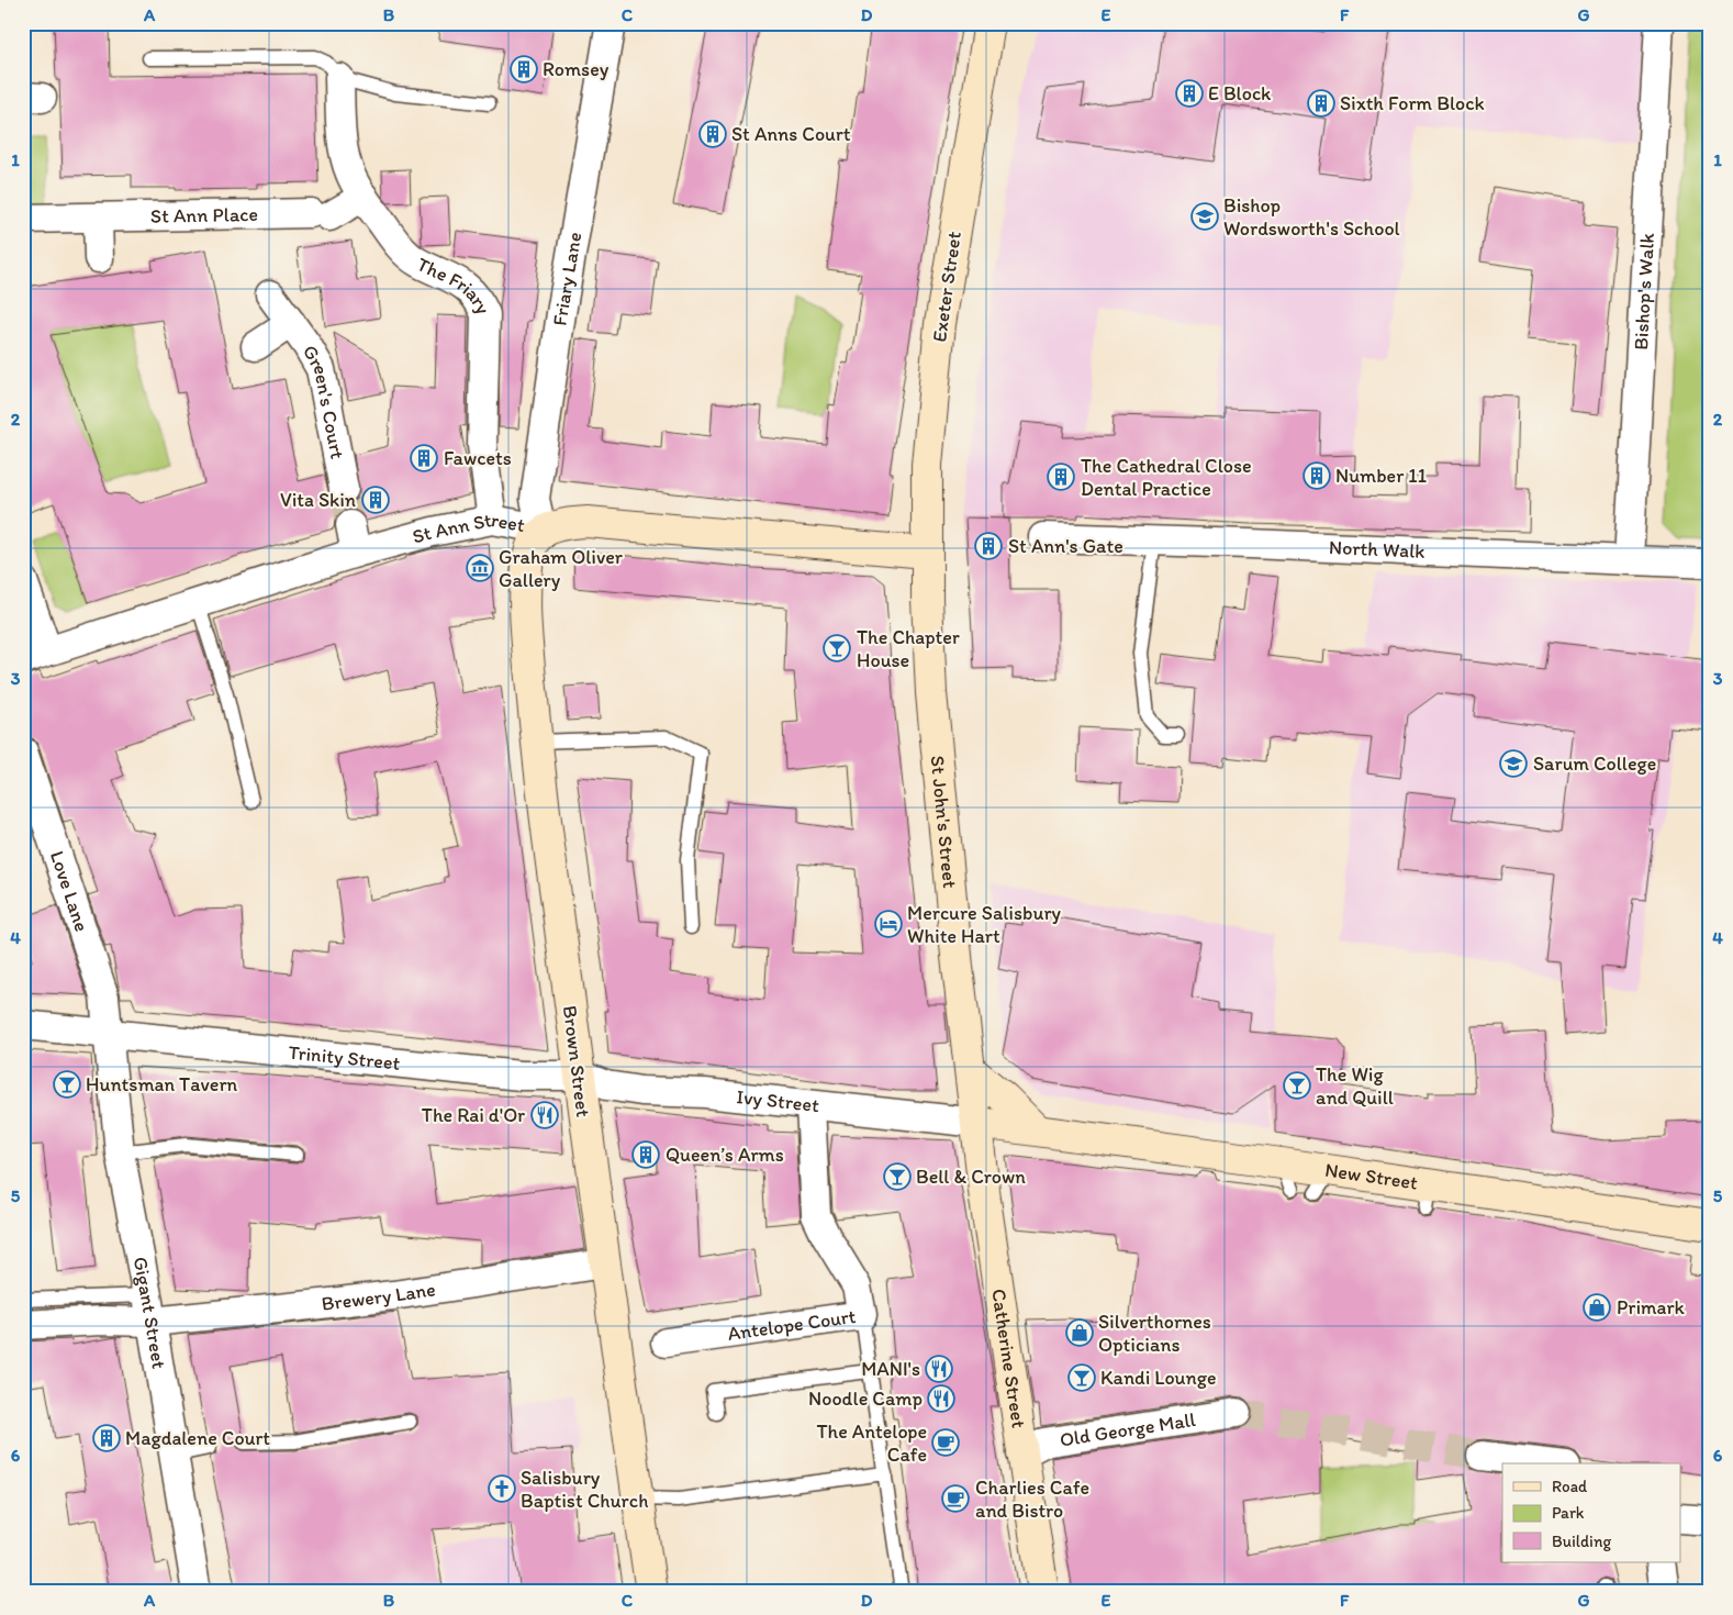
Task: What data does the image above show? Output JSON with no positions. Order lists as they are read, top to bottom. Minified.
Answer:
{"streets":{"street":["St Ann Place","Friary Lane","Exeter Street","The Friary","Bishop's Walk","Green's Court","St Ann Street","North Walk","St John's Street","Love Lane","Trinity Street","Brown Street","Ivy Street","New Street","Brewery Lane","Gigant Street","Antelope Court","Catherine Street","Old George Mall"]},"crossings":[["St Ann Place","The Friary"],["Friary Lane","St Ann Street"],["Friary Lane","Brown Street"],["Exeter Street","St Ann Street"],["Exeter Street","St John's Street"],["The Friary","St Ann Street"],["Bishop's Walk","North Walk"],["St Ann Street","St John's Street"],["St Ann Street","Brown Street"],["St John's Street","Ivy Street"],["St John's Street","New Street"],["St John's Street","Catherine Street"],["Love Lane","Trinity Street"],["Love Lane","Gigant Street"],["Trinity Street","Brown Street"],["Trinity Street","Ivy Street"],["Trinity Street","Gigant Street"],["Brown Street","Ivy Street"],["Brown Street","Brewery Lane"],["Ivy Street","New Street"],["Ivy Street","Antelope Court"],["Ivy Street","Catherine Street"],["New Street","Catherine Street"],["Brewery Lane","Gigant Street"],["Catherine Street","Old George Mall"]],"places":{"building":["Romsey","E Block","Sixth Form Block","St Anns Court","Fawcets","Number 11","The Cathedral Close Dental Practice","Vita Skin","St Ann's Gate","Queen’s Arms","Magdalene Court"],"school or university":["Bishop Wordsworth's School","Sarum College"],"museum":["Graham Oliver Gallery"],"bar":["The Chapter House","Huntsman Tavern","The Wig and Quill","Bell & Crown","Kandi Lounge"],"hotel":["Mercure Salisbury White Hart"],"restaurant":["The Rai d'Or","MANI's","Noodle Camp"],"shop":["Primark","Silverthornes Opticians"],"cafe":["The Antelope Cafe","Charlies Cafe and Bistro"],"church":["Salisbury Baptist Church"]},"legend":["Road","Park","Building"],"grid":{"columns":["A","B","C","D","E","F","G"],"rows":["1","2","3","4","5","6"]}}
